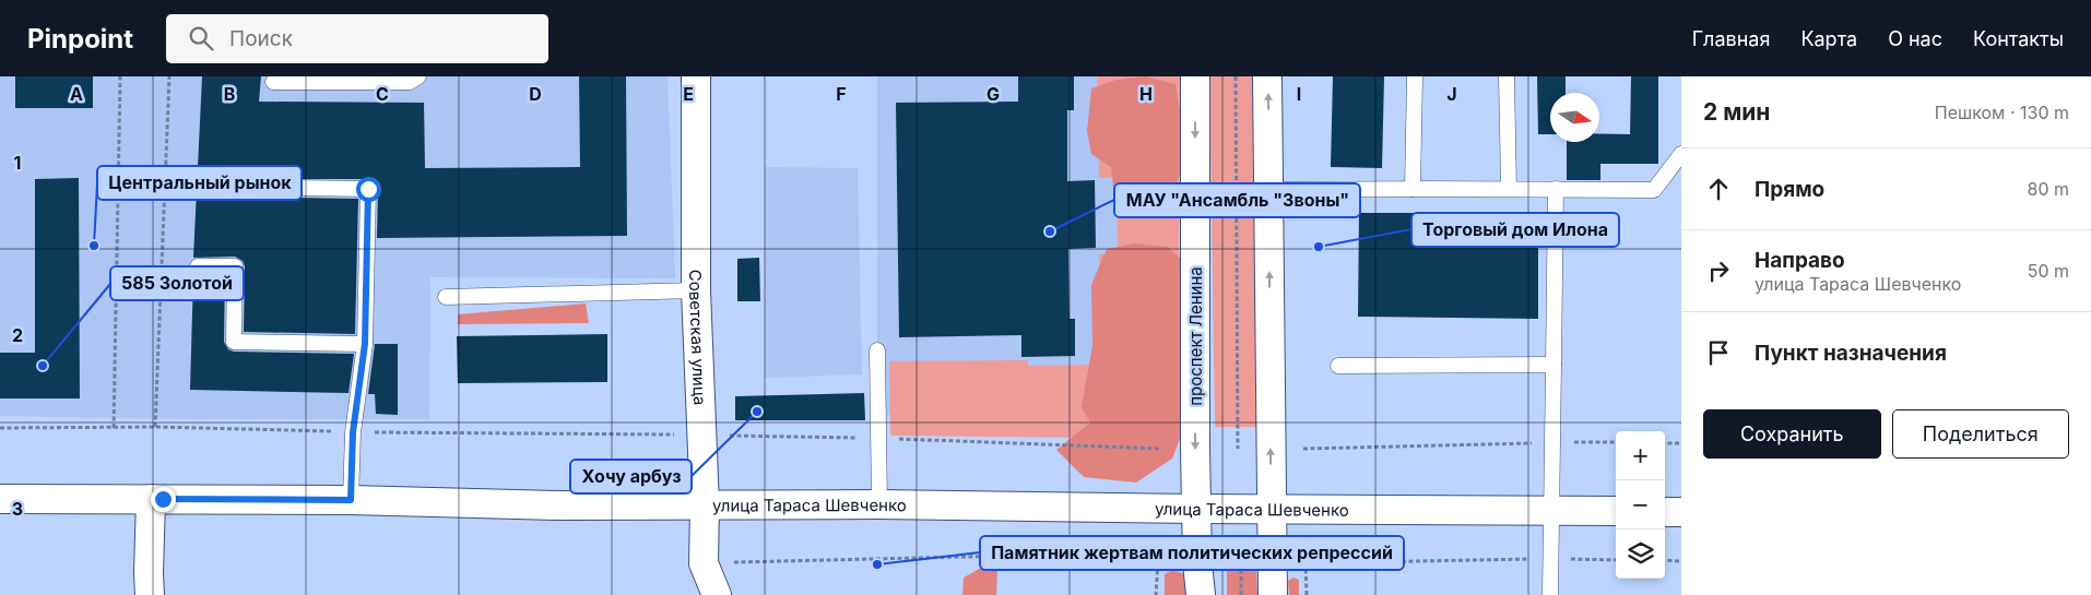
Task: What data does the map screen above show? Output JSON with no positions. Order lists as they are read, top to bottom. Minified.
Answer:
{"streets":{"street":["проспект Ленина","Советская улица","улица Тараса Шевченко"]},"crossings":[["проспект Ленина","улица Тараса Шевченко"],["Советская улица","улица Тараса Шевченко"]],"places":["МАУ \"Ансамбль \"Звоны\"","Центральный рынок","Торговый дом Илона","585 Золотой","Хочу арбуз","Памятник жертвам политических репрессий"],"north":"right","page":{"header":"Pinpoint","search":"Поиск","nav":["Главная","Карта","О нас","Контакты"],"heading":["2 мин","Пешком · 130 m"],"list":[["Прямо","80 m"],["Направо","улица Тараса Шевченко","50 m"],"Пункт назначения"],"buttons":["Сохранить","Поделиться"],"map_buttons":["+","−"]},"grid":{"columns":["A","B","C","D","E","F","G","H","I","J"],"rows":["1","2","3"]}}
